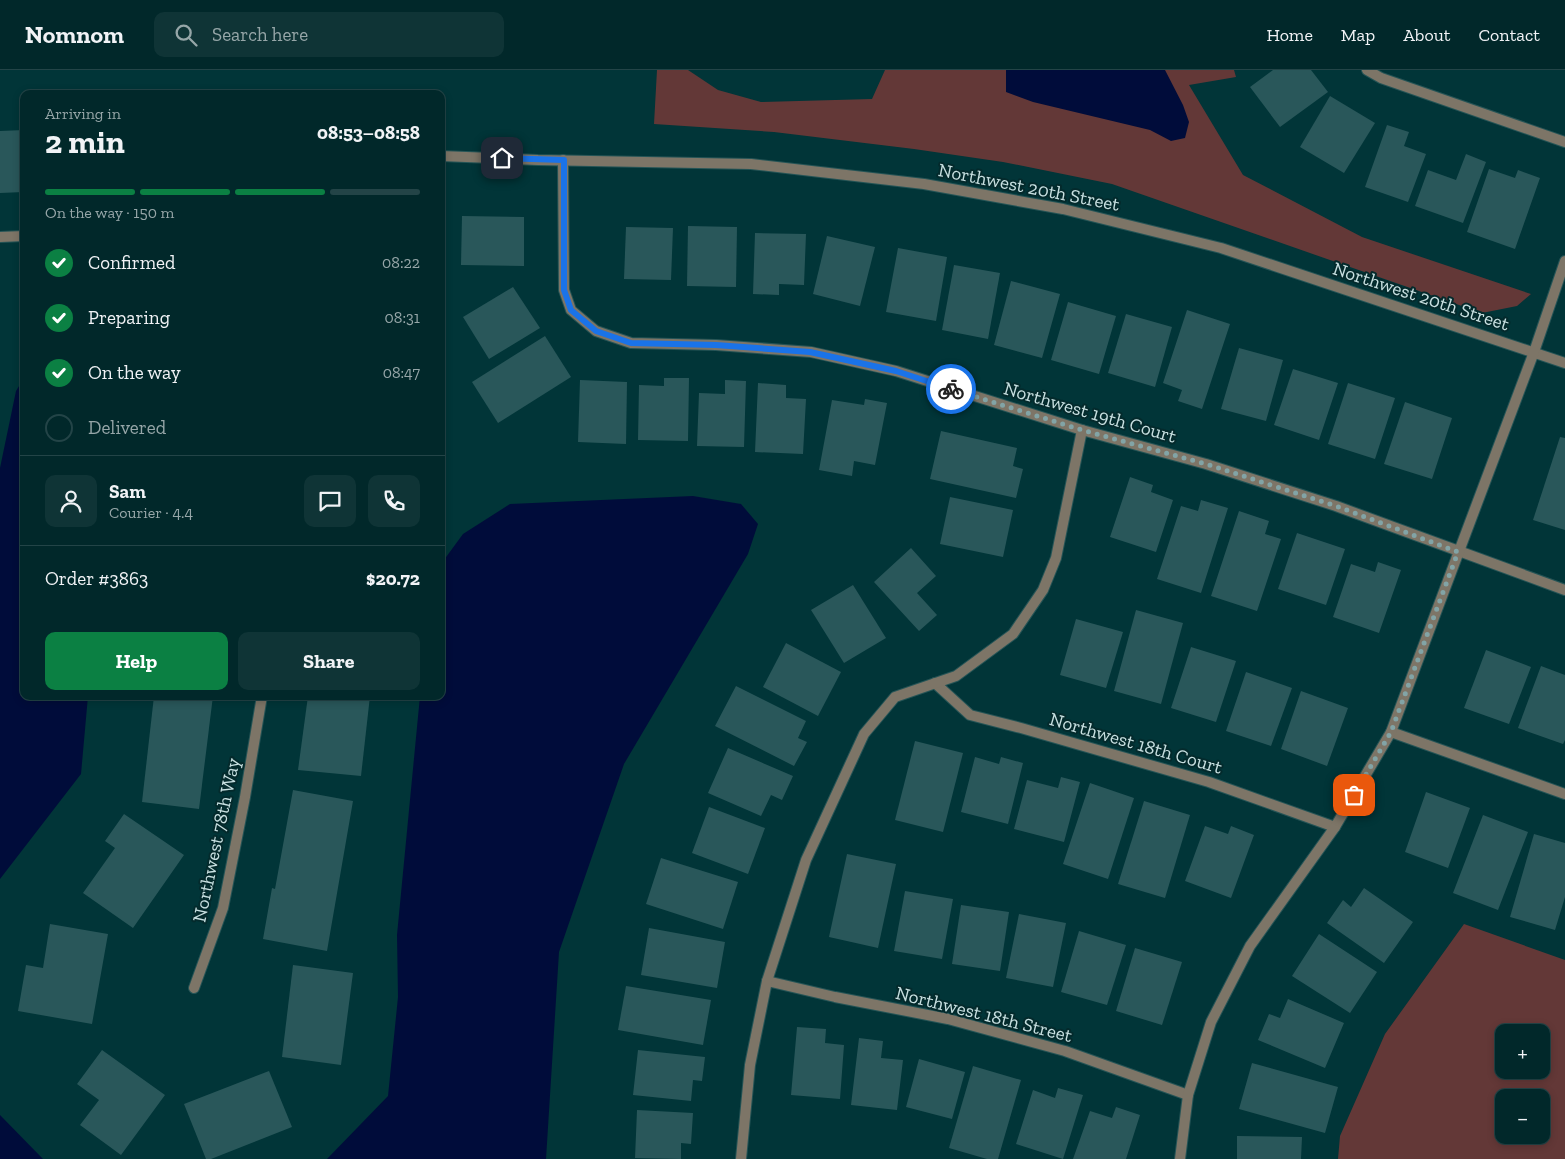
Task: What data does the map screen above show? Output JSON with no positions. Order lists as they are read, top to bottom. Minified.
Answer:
{"streets":{"street":["Northwest 20th Street","Northwest 19th Court","Northwest 18th Court","Northwest 78th Way","Northwest 18th Street"]},"crossings":[["Northwest 20th Street","Northwest 19th Court"]],"page":{"header":"Nomnom","search":"Search here","nav":["Home","Map","About","Contact"],"heading":["2 min","Arriving in","08:53–08:58"],"panel":["Sam","Courier · 4.4","Order #3863","$20.72"],"bar":"On the way · 150 m","list":[["Confirmed","08:22"],["Preparing","08:31"],["On the way","08:47"],"Delivered"],"buttons":["Help","Share"],"map_buttons":["+","−"]}}
